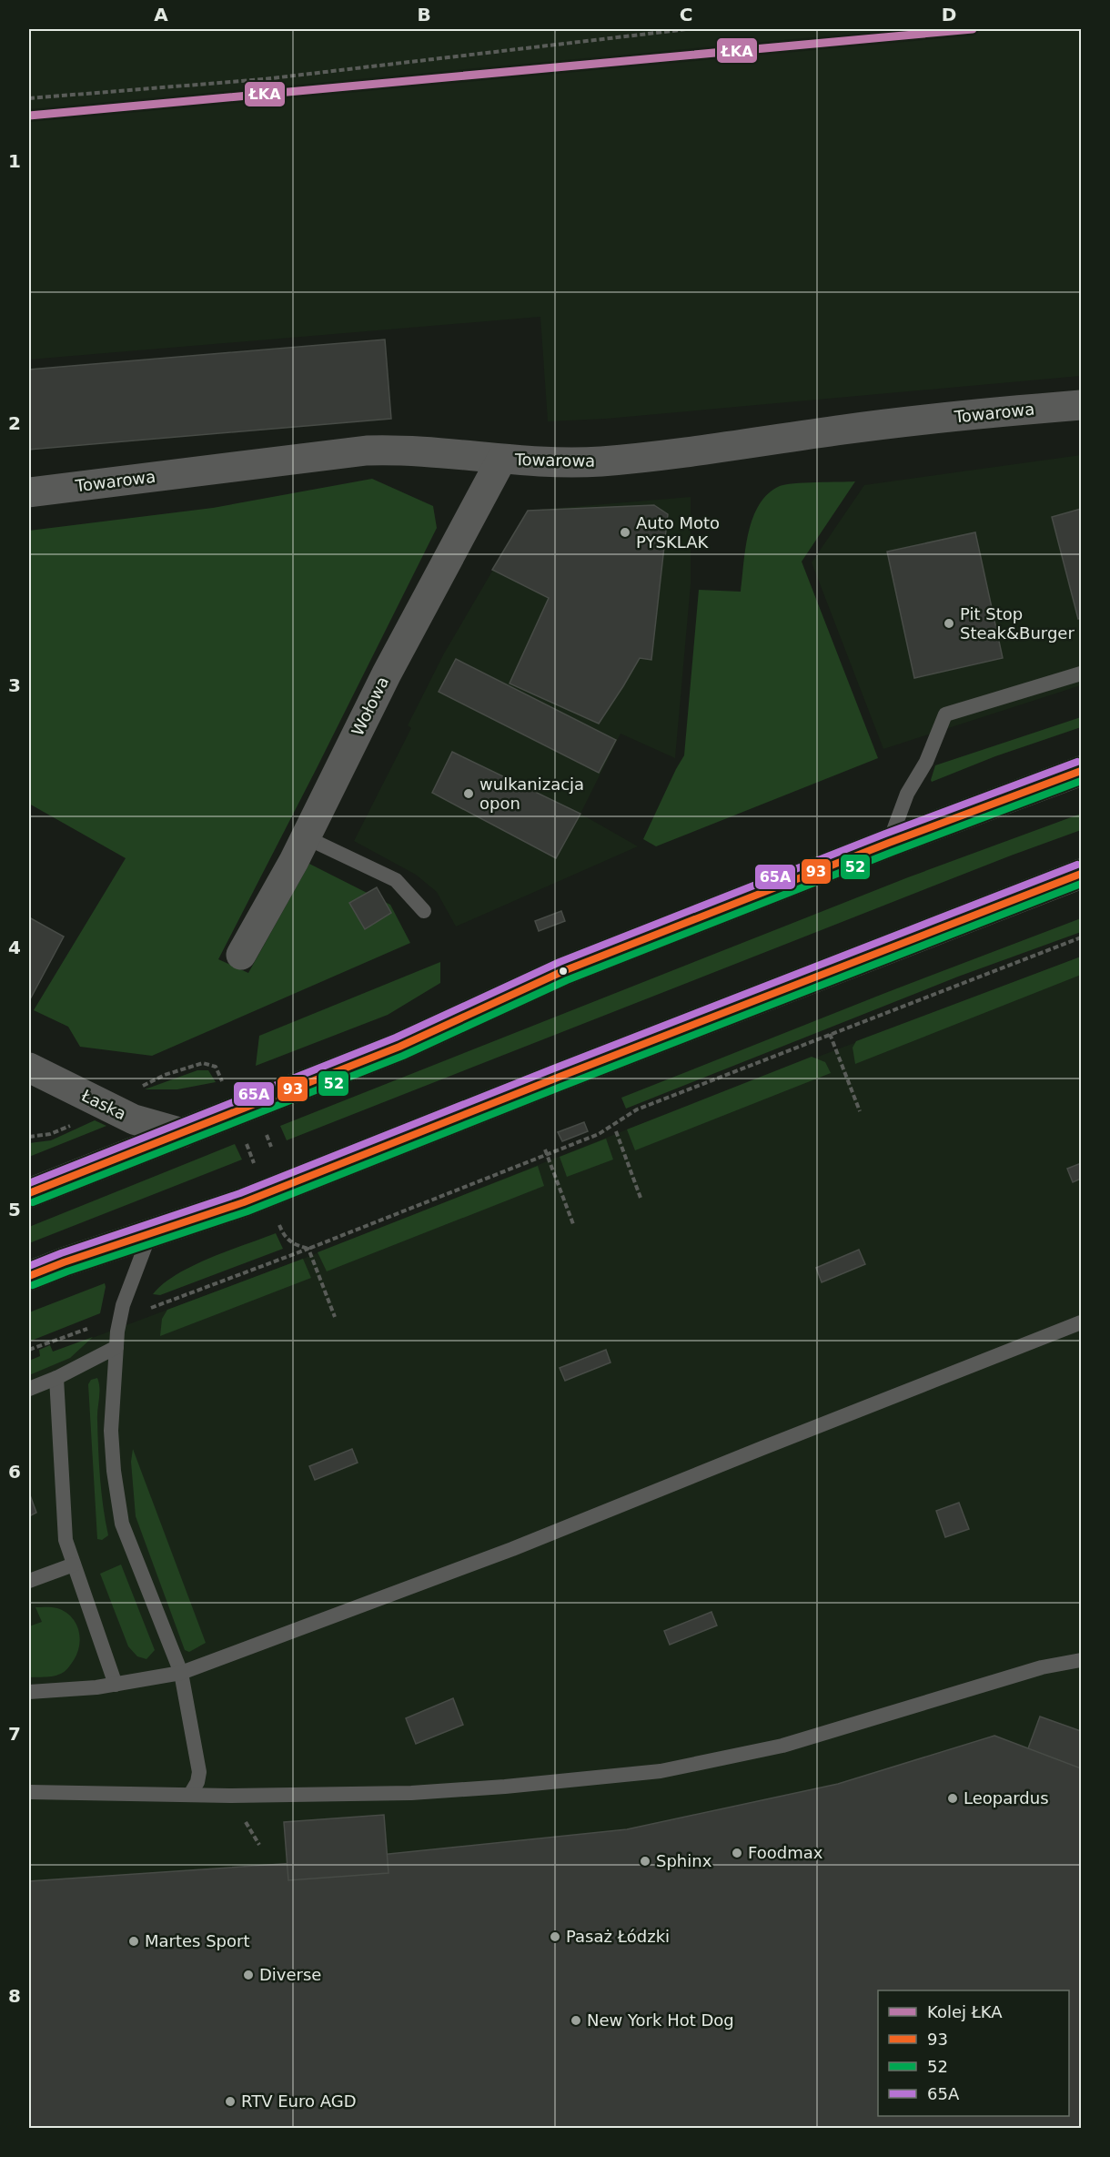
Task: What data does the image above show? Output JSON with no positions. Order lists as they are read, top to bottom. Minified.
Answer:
{"streets":{"street":["Towarowa","Wołowa","Łaska"]},"crossings":[["Towarowa","Wołowa"]],"places":["Auto Moto PYSKLAK","Pit Stop Steak&Burger","wulkanizacja opon","Leopardus","Foodmax","Sphinx","Pasaż Łódzki","Martes Sport","Diverse","New York Hot Dog","RTV Euro AGD"],"lines":["rail line ŁKA","transit line 65A","transit line 93","transit line 52"],"legend":["Kolej ŁKA","93","52","65A"],"grid":{"columns":["A","B","C","D"],"rows":["1","2","3","4","5","6","7","8"]}}
